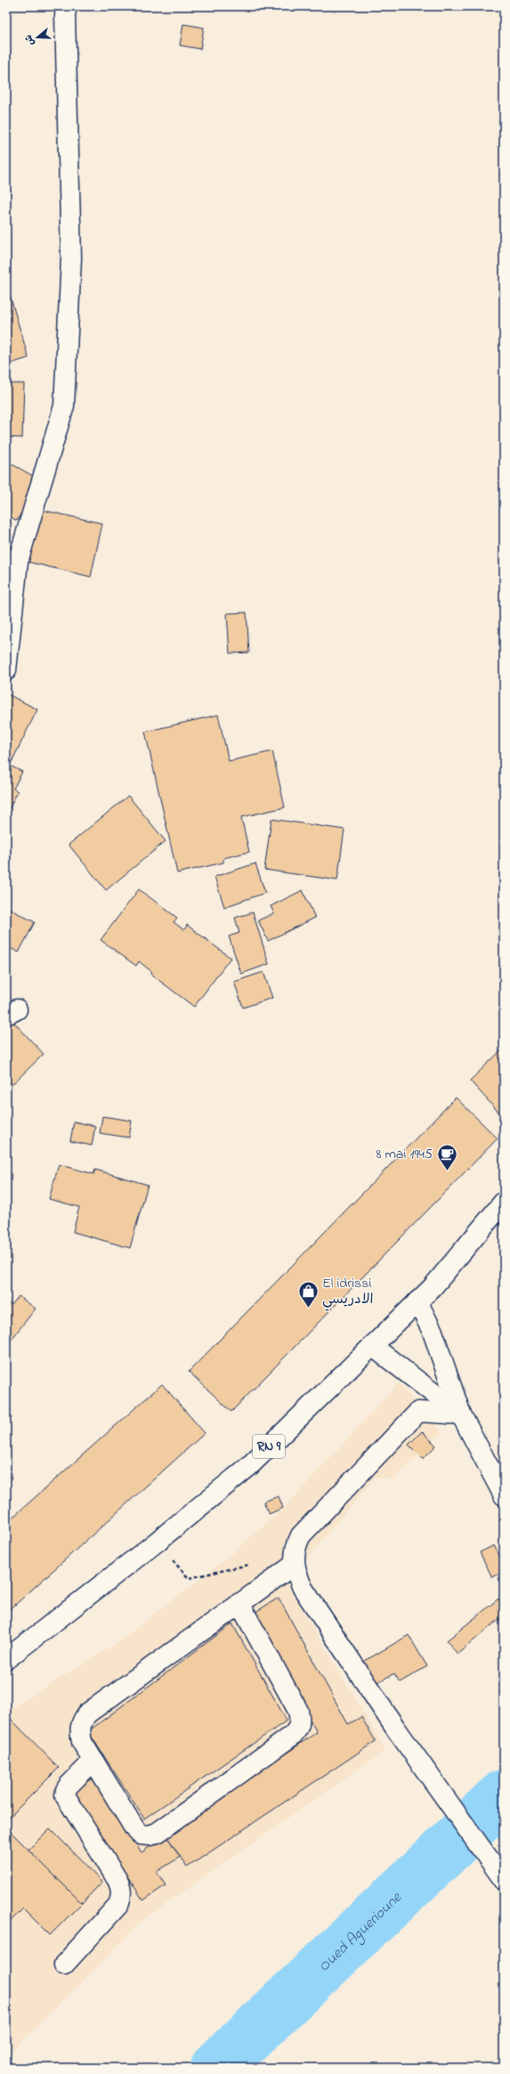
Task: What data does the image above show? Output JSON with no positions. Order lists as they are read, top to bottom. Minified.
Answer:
{"streets":{"street":["RN 9"]},"water":["Oued Aguerioune"],"places":{"cafe":["8 mai 1945"],"shop":["El idrissi الادريسي"]},"north":"left"}
